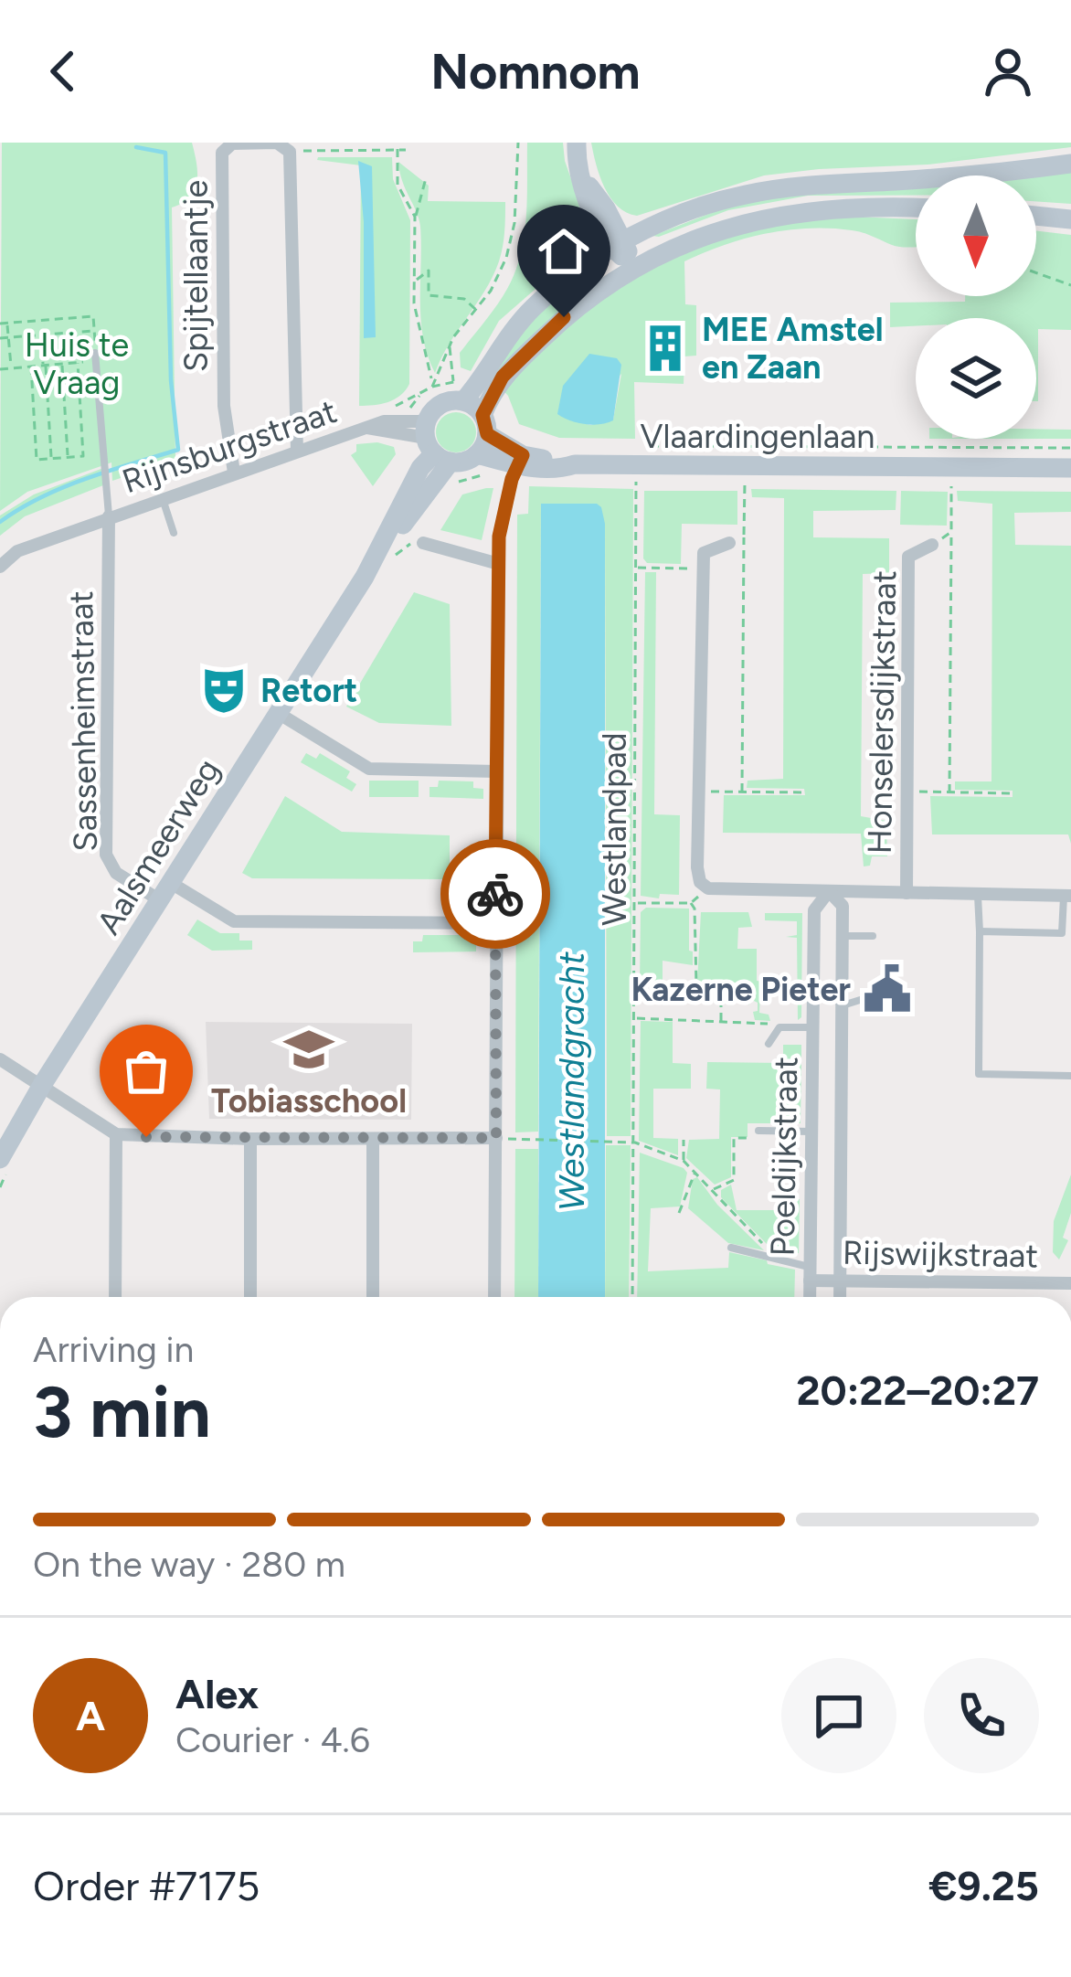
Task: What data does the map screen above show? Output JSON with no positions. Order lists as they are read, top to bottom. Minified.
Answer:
{"streets":{"main road":["Vlaardingenlaan","Aalsmeerweg"],"street":["Spijtellaantje","Rijnsburgstraat","Honselersdijkstraat","Sassenheimstraat","Poeldijkstraat","Rijswijkstraat"],"path":["Westlandpad"]},"crossings":[["Spijtellaantje","Rijnsburgstraat"],["Vlaardingenlaan","Rijnsburgstraat"],["Vlaardingenlaan","Aalsmeerweg"],["Rijnsburgstraat","Sassenheimstraat"],["Rijnsburgstraat","Aalsmeerweg"],["Sassenheimstraat","Aalsmeerweg"],["Poeldijkstraat","Rijswijkstraat"]],"water":["Westlandgracht"],"parks":["Huis te Vraag"],"places":{"building":["MEE Amstel en Zaan"],"theatre":["Retort"],"public building":["Kazerne Pieter"],"school or university":["Tobiasschool"]},"north":"bottom","page":{"header":"Nomnom","heading":["3 min","Arriving in","20:22–20:27"],"panel":["Alex","Courier · 4.6","Order #7175","€9.25"],"bar":"On the way · 280 m","round":"A"}}
